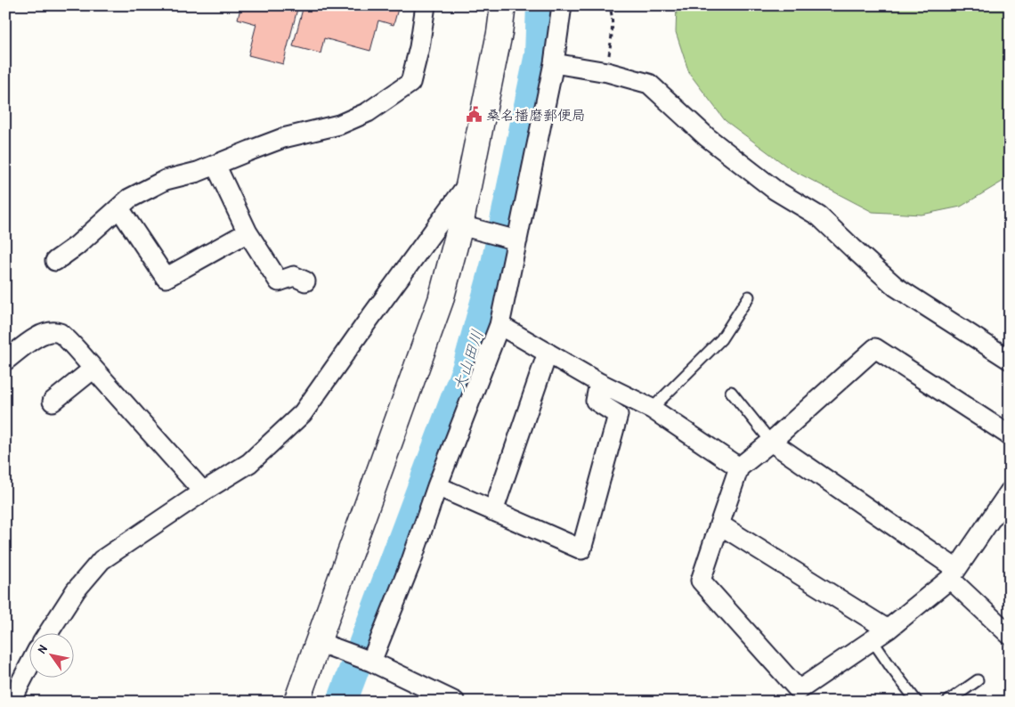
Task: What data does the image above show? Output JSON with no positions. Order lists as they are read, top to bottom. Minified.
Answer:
{"water":["大山田川"],"places":{"public building":["桑名播磨郵便局"]},"north":"top left"}
